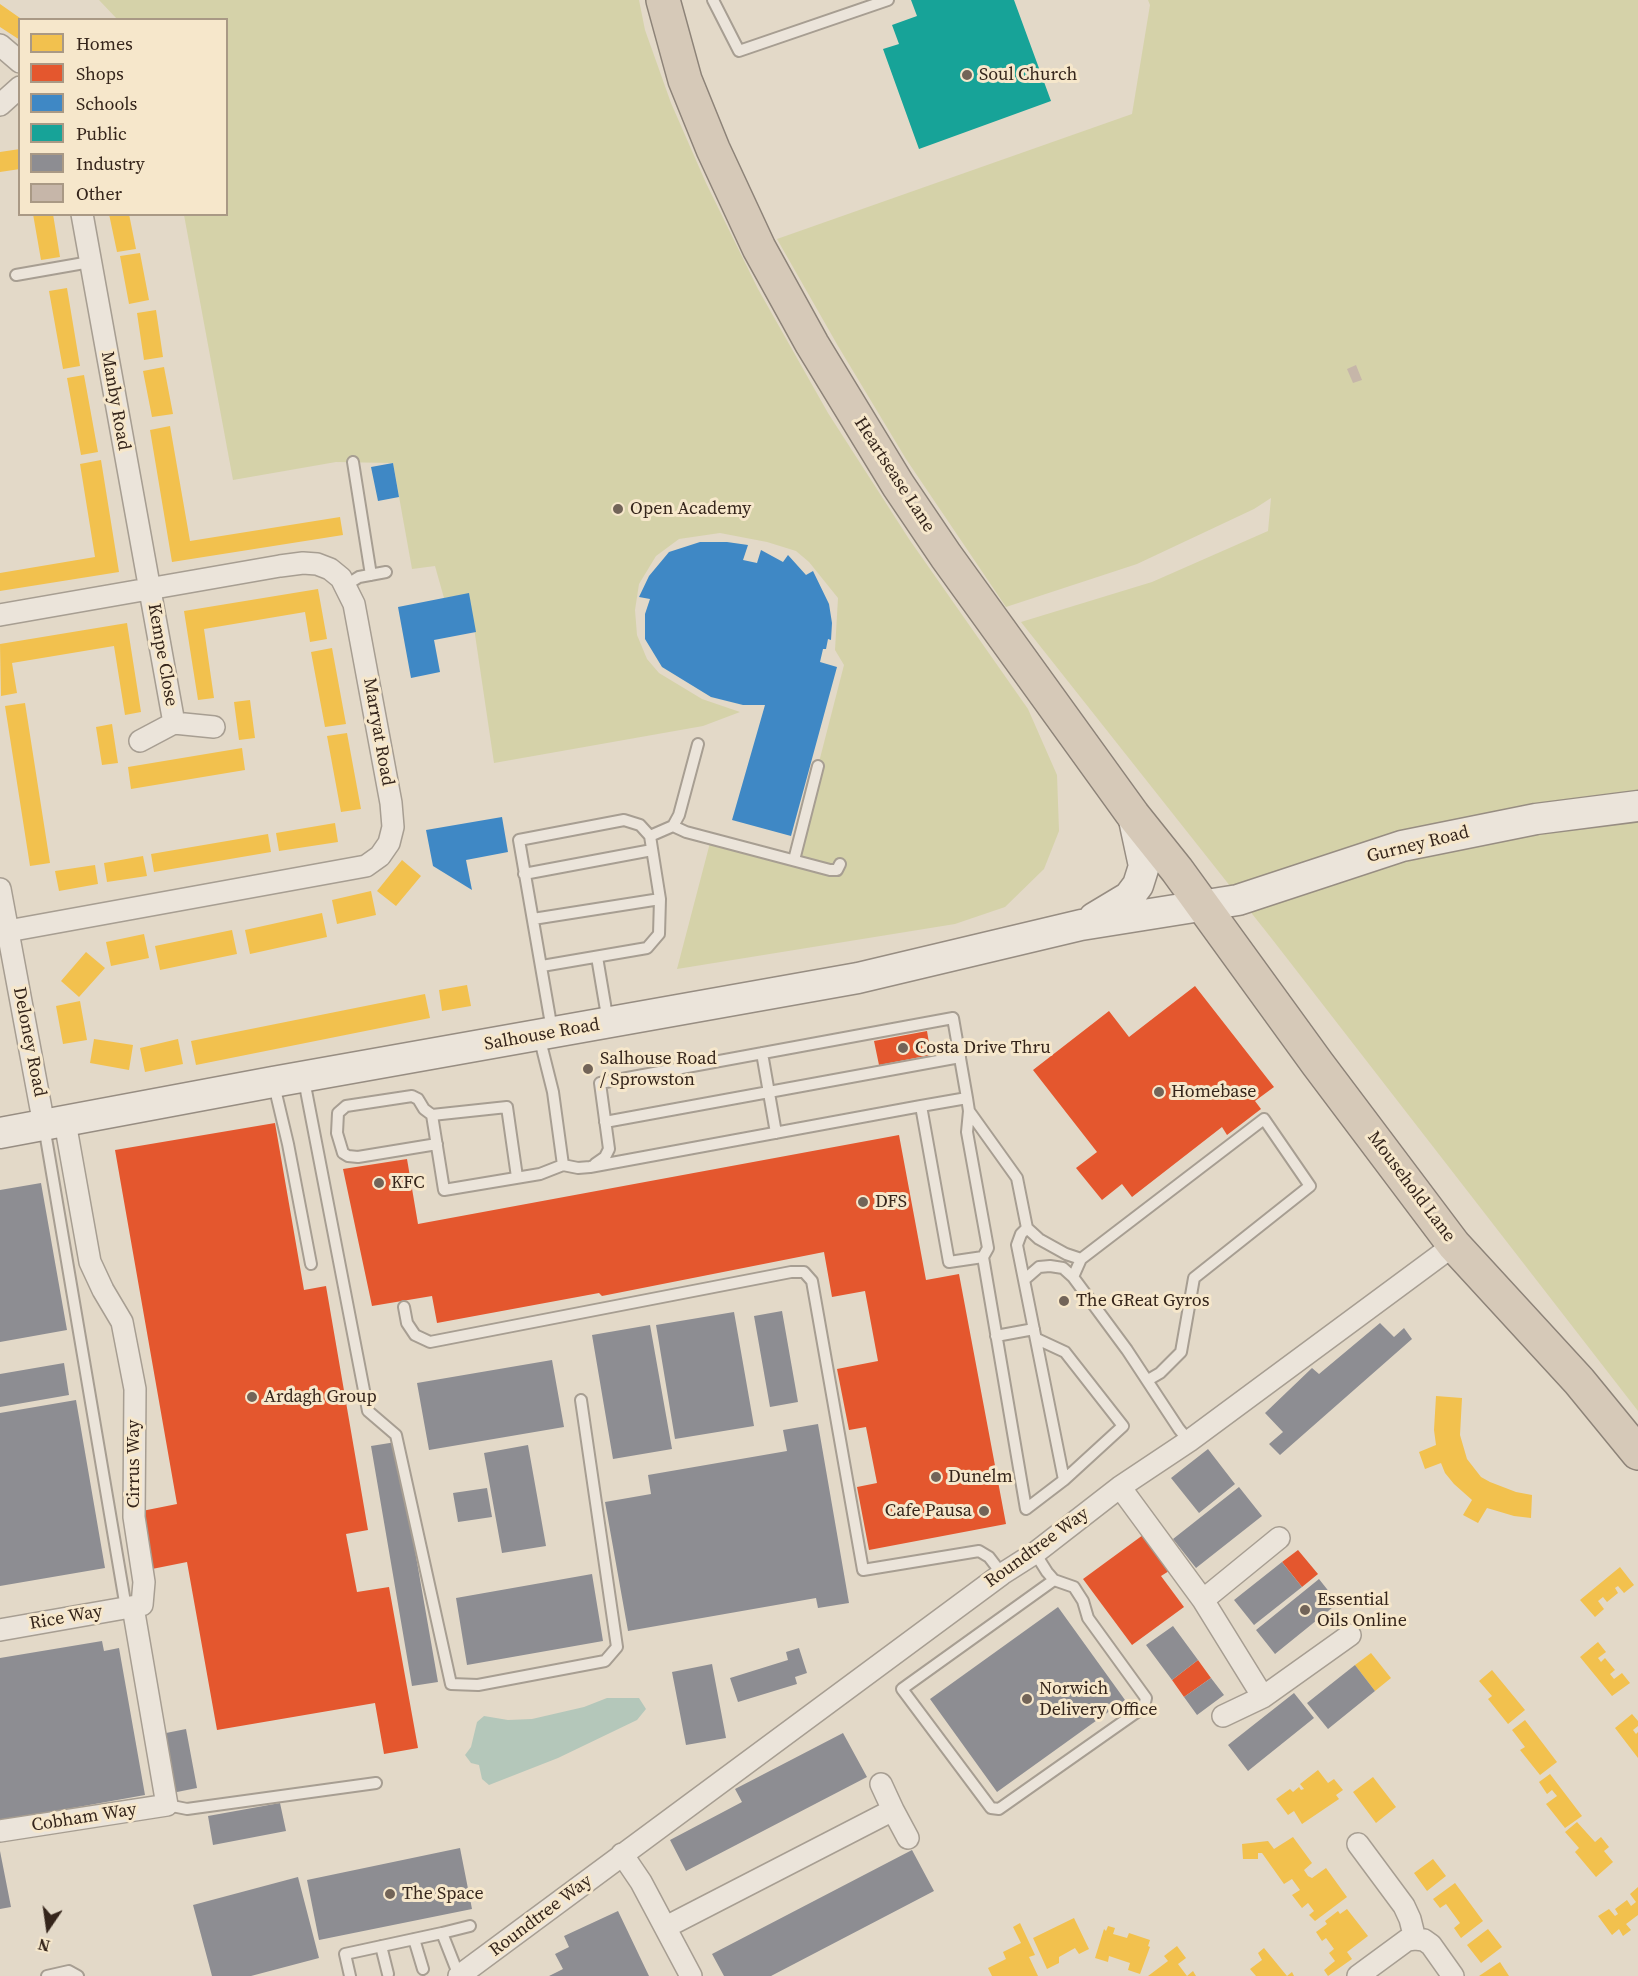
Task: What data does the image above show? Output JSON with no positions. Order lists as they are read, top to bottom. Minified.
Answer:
{"streets":{"highway":["Heartsease Lane","Mousehold Lane"],"street":["Manby Road","Kempe Close","Marryat Road","Gurney Road","Salhouse Road","Deloney Road","Cirrus Way","Roundtree Way","Rice Way","Cobham Way"]},"crossings":[["Manby Road","Kempe Close"],["Heartsease Lane","Gurney Road"],["Heartsease Lane","Salhouse Road"],["Heartsease Lane","Mousehold Lane"],["Marryat Road","Deloney Road"],["Gurney Road","Salhouse Road"],["Gurney Road","Mousehold Lane"],["Salhouse Road","Deloney Road"],["Salhouse Road","Mousehold Lane"],["Salhouse Road","Cirrus Way"],["Deloney Road","Cirrus Way"],["Mousehold Lane","Roundtree Way"],["Cirrus Way","Rice Way"]],"places":["Soul Church","Open Academy","Costa Drive Thru","Salhouse Road / Sprowston","Homebase","KFC","DFS","The GReat Gyros","Ardagh Group","Dunelm","Cafe Pausa","Essential Oils Online","Norwich Delivery Office","The Space"],"legend":["Homes","Shops","Schools","Public","Industry","Other"],"north":"bottom"}
